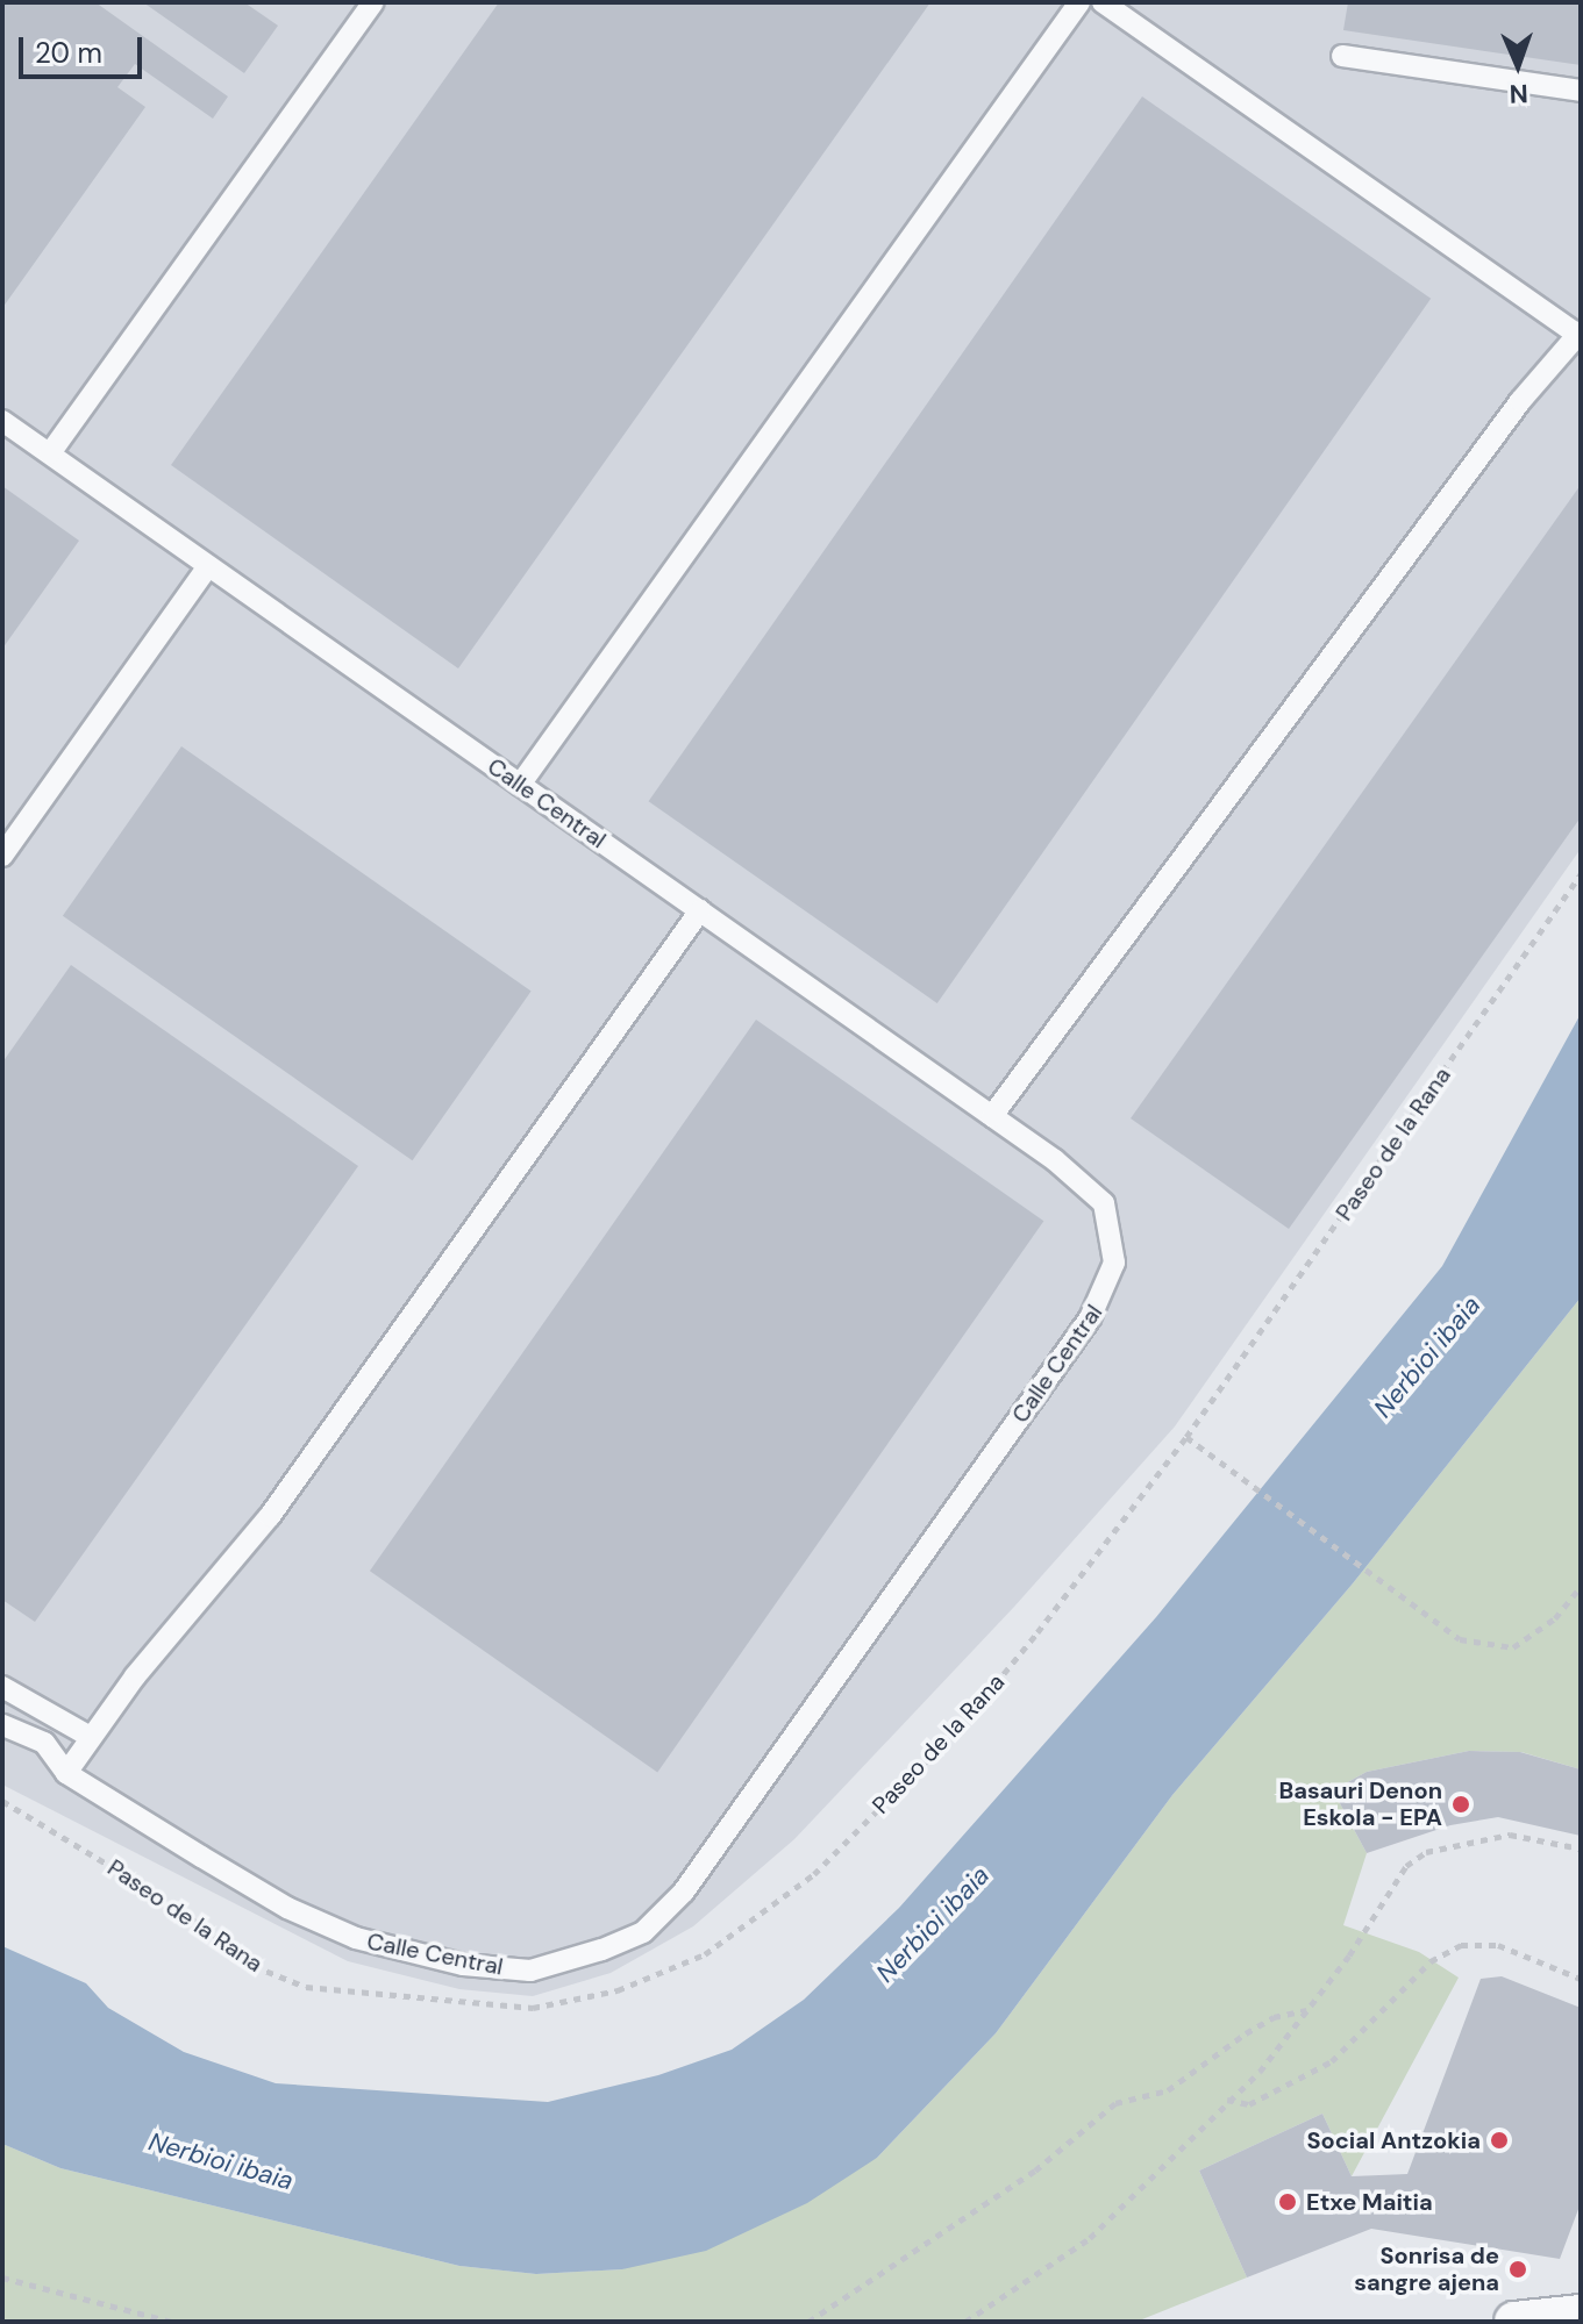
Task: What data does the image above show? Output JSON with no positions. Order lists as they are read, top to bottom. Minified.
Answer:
{"streets":{"lane":["Calle Central"],"path":["Paseo de la Rana"]},"water":["Nerbioi ibaia"],"places":["Basauri Denon Eskola - EPA","Social Antzokia","Etxe Maitia","Sonrisa de sangre ajena"],"scale_bar":"20 m","north":"bottom"}
